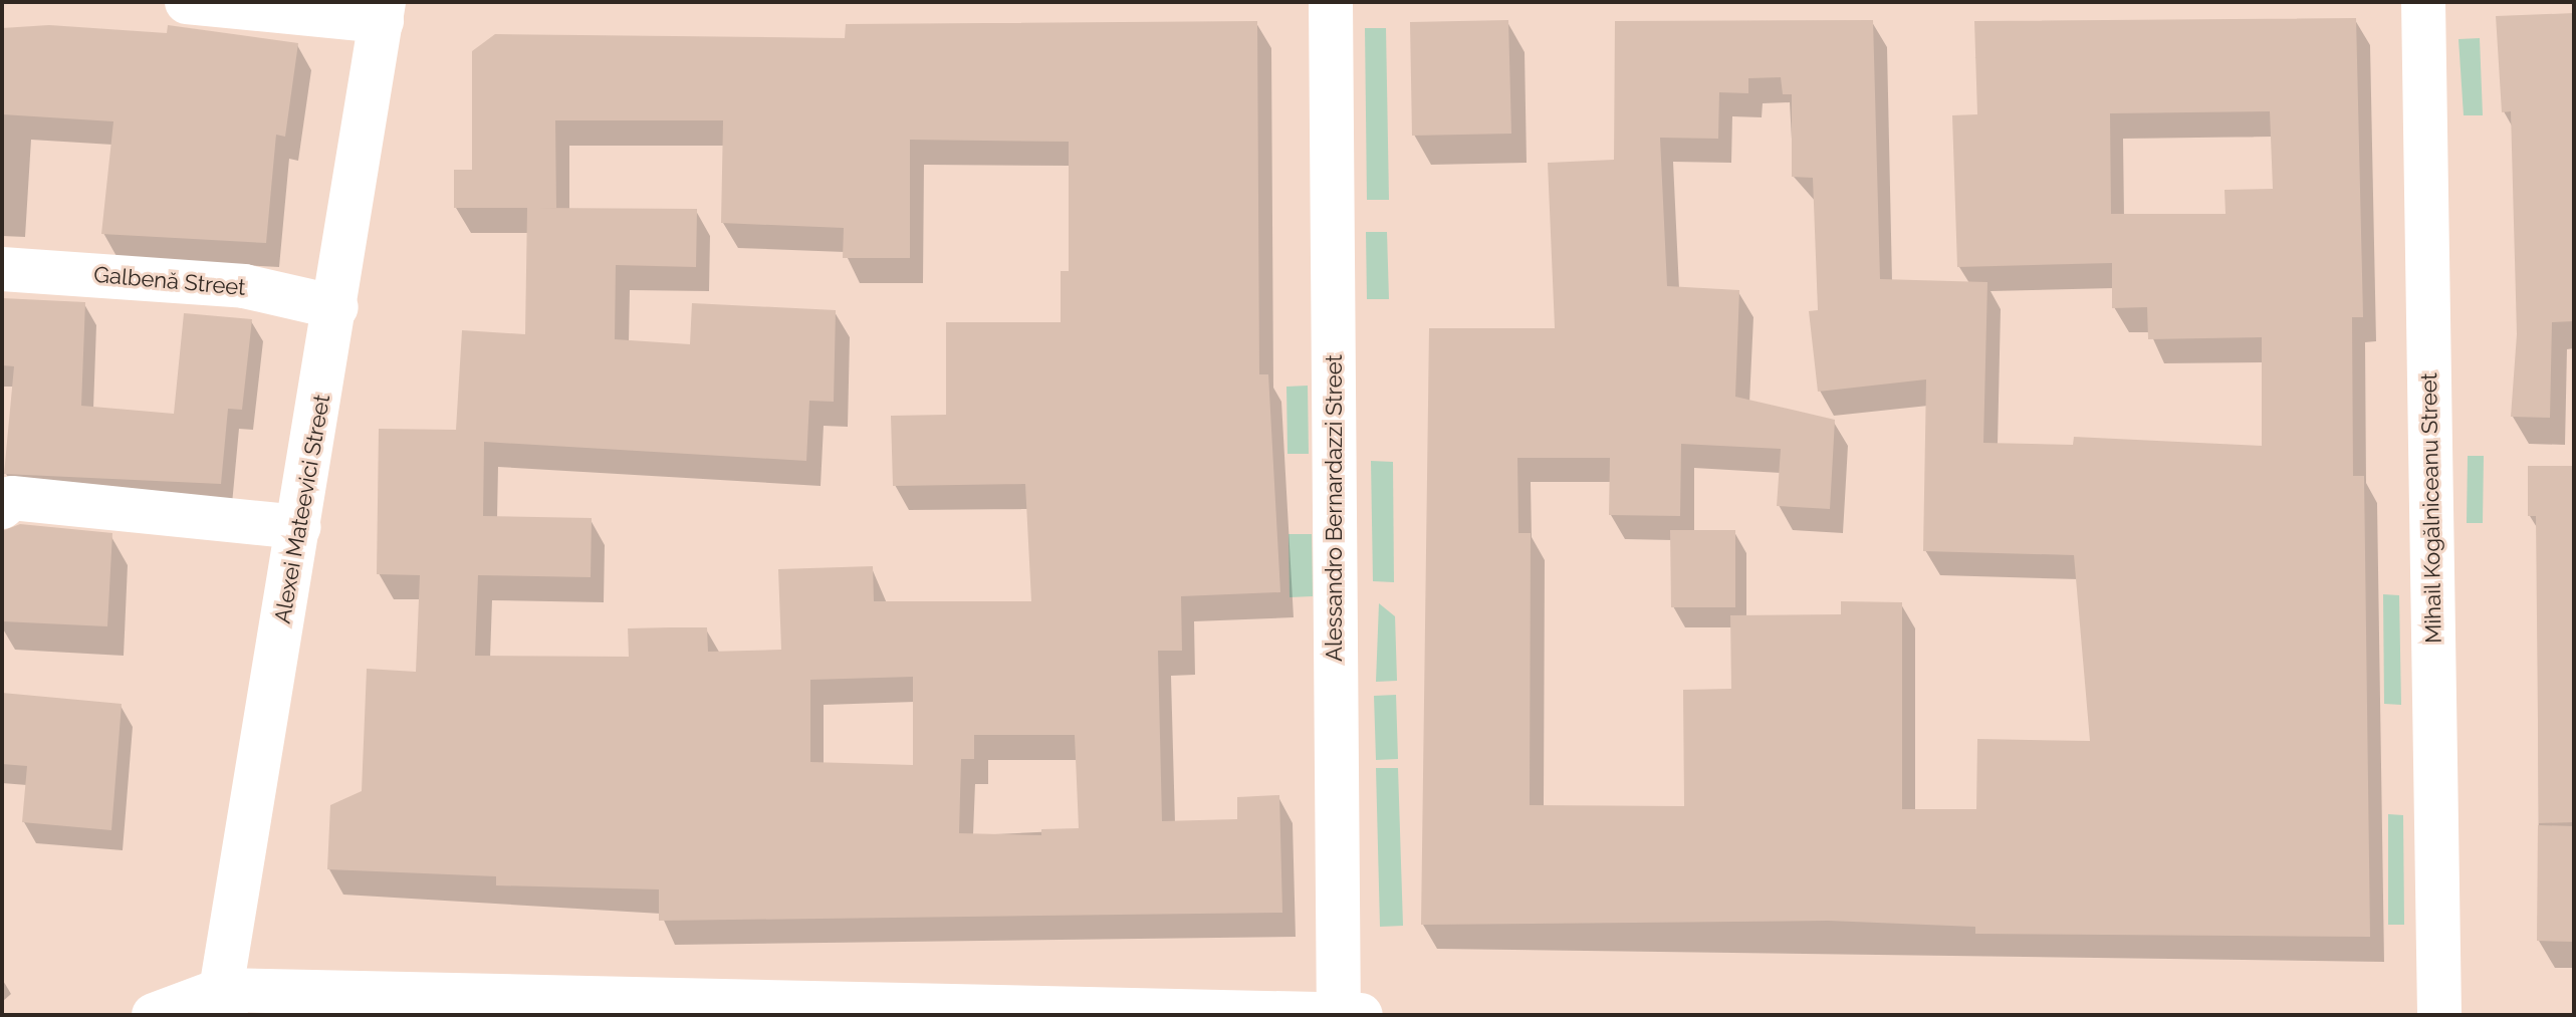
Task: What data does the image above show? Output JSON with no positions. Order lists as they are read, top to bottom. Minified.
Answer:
{"streets":{"main road":["Galbenă Street","Alessandro Bernardazzi Street","Mihail Kogălniceanu Street","Alexei Mateevici Street"]},"crossings":[["Galbenă Street","Alexei Mateevici Street"]]}
